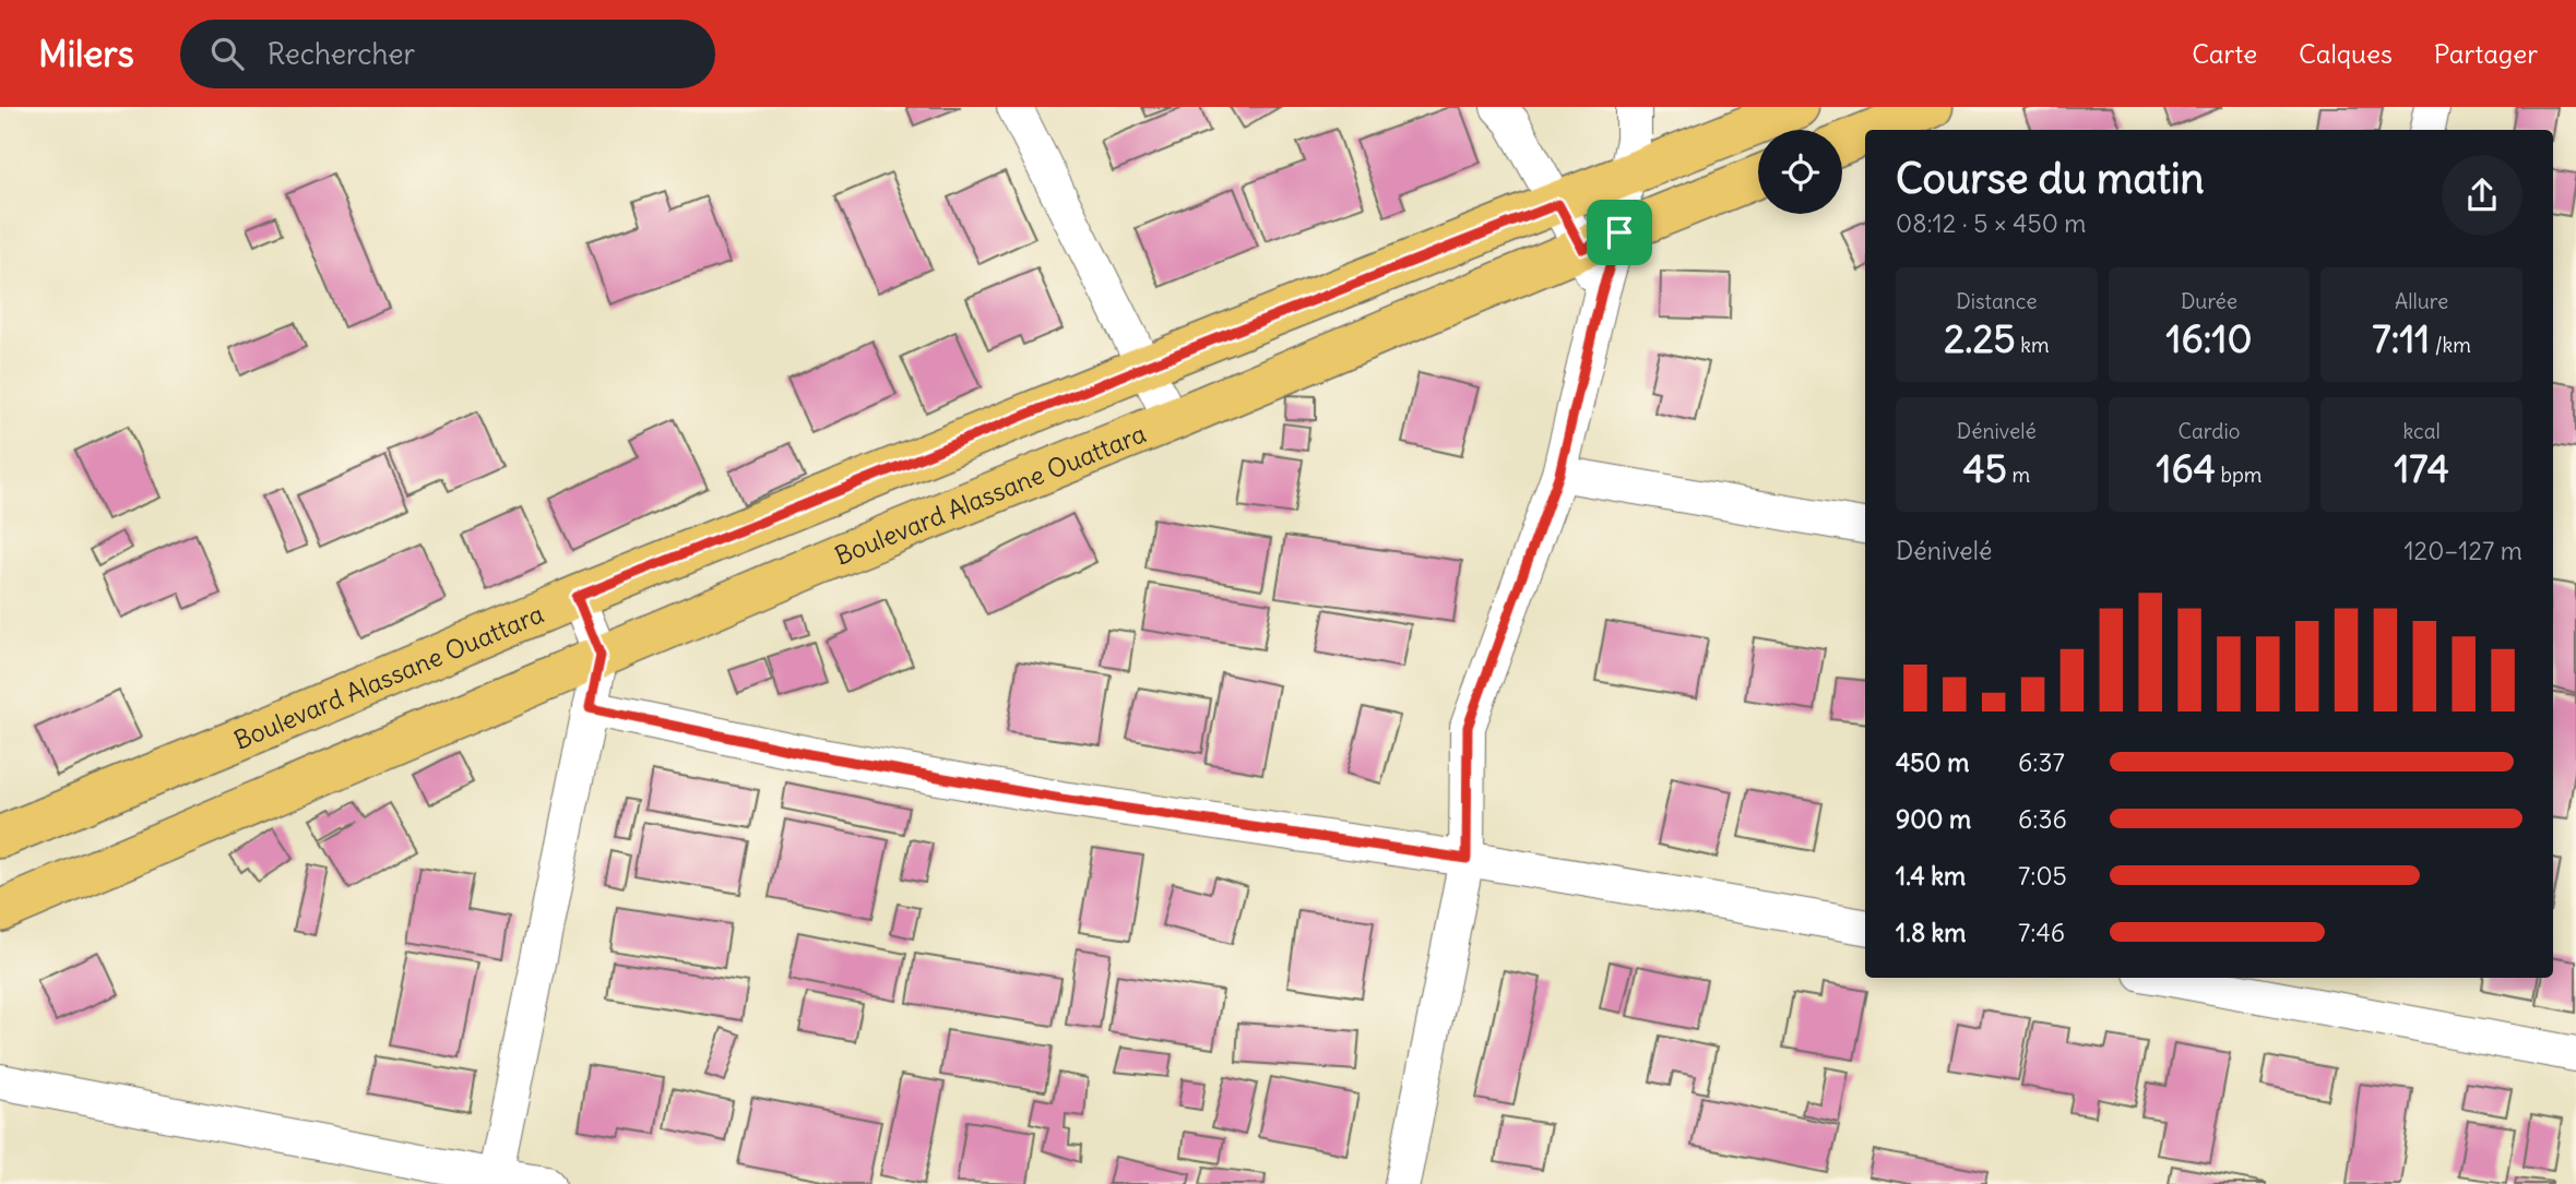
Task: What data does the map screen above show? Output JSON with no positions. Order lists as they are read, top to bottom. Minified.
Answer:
{"streets":{"main road":["Boulevard Alassane Ouattara"]},"page":{"header":"Milers","search":"Rechercher","nav":["Carte","Calques","Partager"],"heading":["Course du matin","08:12 · 5 × 450 m"],"stats":[["Distance","2.25 km"],["Durée","16:10"],["Allure","7:11 /km"],["Dénivelé","45 m"],["Cardio","164 bpm"],["kcal","174"]],"chart":["Dénivelé","120–127 m"],"list":[{"name":"450 m","note":"6:37"},{"name":"900 m","note":"6:36"},{"name":"1.4 km","note":"7:05"},{"name":"1.8 km","note":"7:46"}]}}
